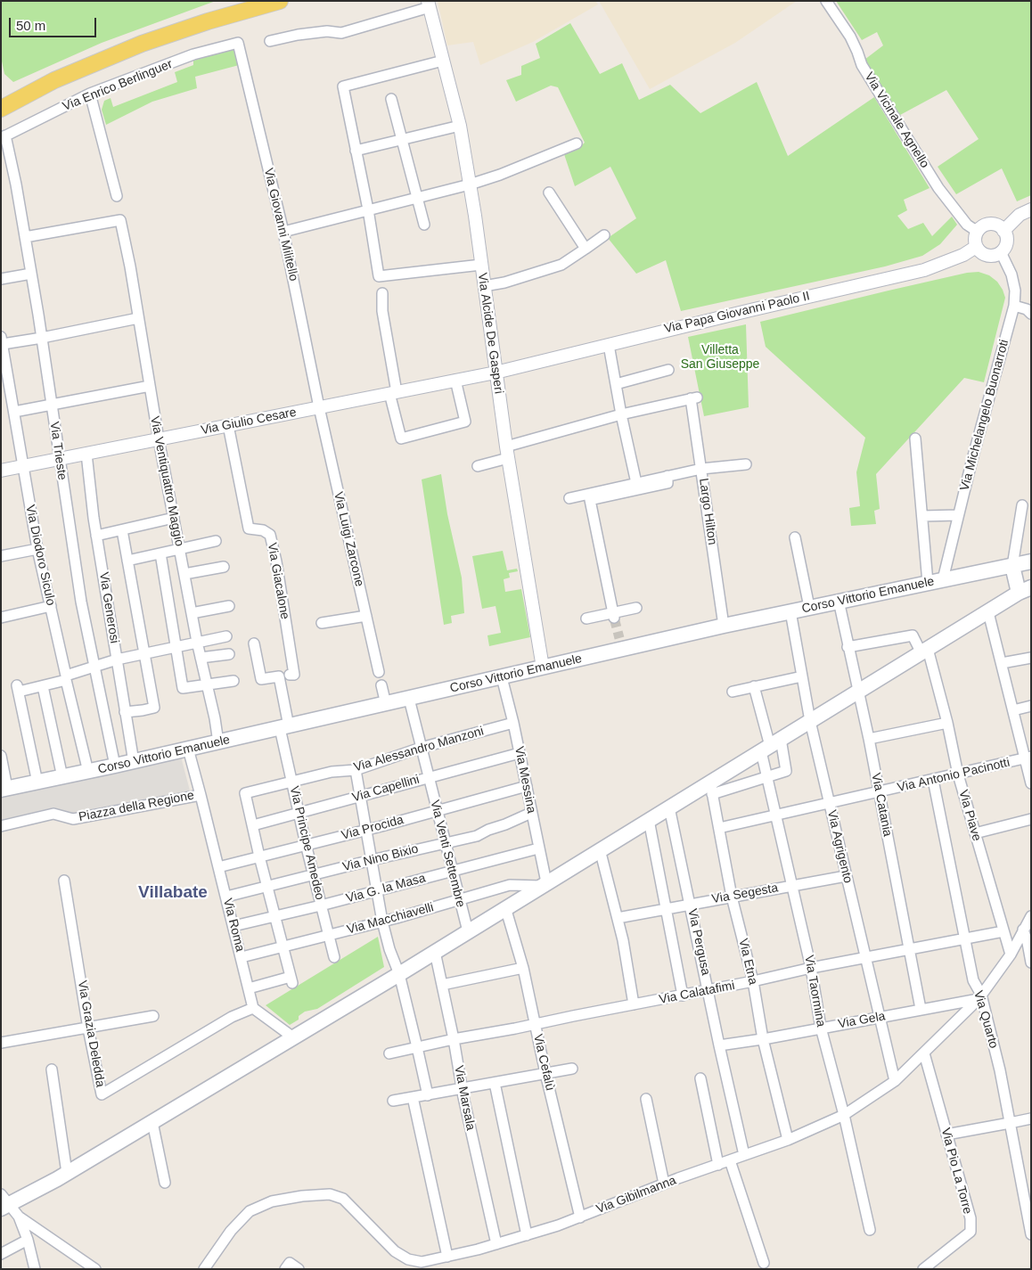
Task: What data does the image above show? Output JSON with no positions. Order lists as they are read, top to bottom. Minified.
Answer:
{"streets":{"main road":["Corso Vittorio Emanuele"],"street":["Via Enrico Berlinguer","Via Vicinale Agnello","Via Giovanni Militello","Via Papa Giovanni Paolo II","Via Alcide De Gasperi","Via Michelangelo Buonarroti","Via Giulio Cesare","Via Trieste","Via Ventiquattro Maggio","Largo Hilton","Via Luigi Zarcone","Via Diodoro Siculo","Via Giacalone","Via Generosi","Via Alessandro Manzoni","Via Antonio Pacinotti","Via Messina","Via Capellini","Via Catania","Piazza della Regione","Via Piave","Via Procida","Via Principe Amedeo","Via Agrigento","Via Venti Settembre","Via Nino Bixio","Via G. la Masa","Via Segesta","Via Macchiavelli","Via Roma","Via Pergusa","Via Etna","Via Taormina","Via Calatafimi","Via Quarto","Via Gela","Via Grazia Deledda","Via Cefalù","Via Marsala","Via Pio La Torre","Via Gibilmanna"]},"crossings":[["Via Enrico Berlinguer","Via Giovanni Militello"],["Via Enrico Berlinguer","Via Trieste"],["Via Vicinale Agnello","Via Papa Giovanni Paolo II"],["Via Vicinale Agnello","Via Michelangelo Buonarroti"],["Via Giovanni Militello","Via Giulio Cesare"],["Via Giovanni Militello","Via Luigi Zarcone"],["Via Papa Giovanni Paolo II","Via Alcide De Gasperi"],["Via Papa Giovanni Paolo II","Via Michelangelo Buonarroti"],["Via Papa Giovanni Paolo II","Via Giulio Cesare"],["Via Alcide De Gasperi","Via Giulio Cesare"],["Via Alcide De Gasperi","Corso Vittorio Emanuele"],["Via Michelangelo Buonarroti","Corso Vittorio Emanuele"],["Via Giulio Cesare","Via Trieste"],["Via Giulio Cesare","Via Ventiquattro Maggio"],["Via Giulio Cesare","Via Luigi Zarcone"],["Via Giulio Cesare","Via Diodoro Siculo"],["Via Giulio Cesare","Via Giacalone"],["Via Giulio Cesare","Via Generosi"],["Via Trieste","Via Ventiquattro Maggio"],["Via Trieste","Corso Vittorio Emanuele"],["Via Ventiquattro Maggio","Corso Vittorio Emanuele"],["Largo Hilton","Corso Vittorio Emanuele"],["Via Diodoro Siculo","Corso Vittorio Emanuele"],["Via Giacalone","Via Principe Amedeo"],["Corso Vittorio Emanuele","Via Generosi"],["Corso Vittorio Emanuele","Via Messina"],["Corso Vittorio Emanuele","Via Catania"],["Corso Vittorio Emanuele","Piazza della Regione"],["Corso Vittorio Emanuele","Via Principe Amedeo"],["Corso Vittorio Emanuele","Via Agrigento"],["Corso Vittorio Emanuele","Via Venti Settembre"],["Via Alessandro Manzoni","Via Messina"],["Via Alessandro Manzoni","Via Capellini"],["Via Alessandro Manzoni","Via Principe Amedeo"],["Via Alessandro Manzoni","Via Venti Settembre"],["Via Antonio Pacinotti","Via Catania"],["Via Antonio Pacinotti","Via Piave"],["Via Antonio Pacinotti","Via Agrigento"],["Via Antonio Pacinotti","Via Etna"],["Via Antonio Pacinotti","Via Taormina"],["Via Antonio Pacinotti","Via Quarto"],["Via Messina","Via Capellini"],["Via Messina","Via Procida"],["Via Messina","Via Nino Bixio"],["Via Messina","Via G. la Masa"],["Via Messina","Via Macchiavelli"],["Via Capellini","Via Principe Amedeo"],["Via Capellini","Via Venti Settembre"],["Via Catania","Via Piave"],["Via Catania","Via Calatafimi"],["Via Catania","Via Gela"],["Piazza della Regione","Via Roma"],["Via Piave","Via Calatafimi"],["Via Piave","Via Gibilmanna"],["Via Procida","Via Principe Amedeo"],["Via Procida","Via Venti Settembre"],["Via Procida","Via Roma"],["Via Principe Amedeo","Via Nino Bixio"],["Via Principe Amedeo","Via G. la Masa"],["Via Principe Amedeo","Via Macchiavelli"],["Via Agrigento","Via Segesta"],["Via Agrigento","Via Calatafimi"],["Via Agrigento","Via Gela"],["Via Agrigento","Via Gibilmanna"],["Via Venti Settembre","Via Nino Bixio"],["Via Venti Settembre","Via G. la Masa"],["Via Venti Settembre","Via Macchiavelli"],["Via Nino Bixio","Via Roma"],["Via G. la Masa","Via Roma"],["Via Segesta","Via Pergusa"],["Via Segesta","Via Etna"],["Via Segesta","Via Taormina"],["Via Macchiavelli","Via Roma"],["Via Roma","Via Grazia Deledda"],["Via Pergusa","Via Calatafimi"],["Via Pergusa","Via Gela"],["Via Pergusa","Via Gibilmanna"],["Via Etna","Via Calatafimi"],["Via Etna","Via Gela"],["Via Etna","Via Gibilmanna"],["Via Taormina","Via Calatafimi"],["Via Taormina","Via Gela"],["Via Taormina","Via Gibilmanna"],["Via Calatafimi","Via Quarto"],["Via Calatafimi","Via Cefalù"],["Via Calatafimi","Via Marsala"],["Via Quarto","Via Gela"],["Via Quarto","Via Gibilmanna"],["Via Gela","Via Gibilmanna"],["Via Cefalù","Via Gibilmanna"],["Via Marsala","Via Gibilmanna"],["Via Pio La Torre","Via Gibilmanna"]],"districts":["Villabate"],"parks":["Villetta San Giuseppe"],"scale_bar":"50 m"}
